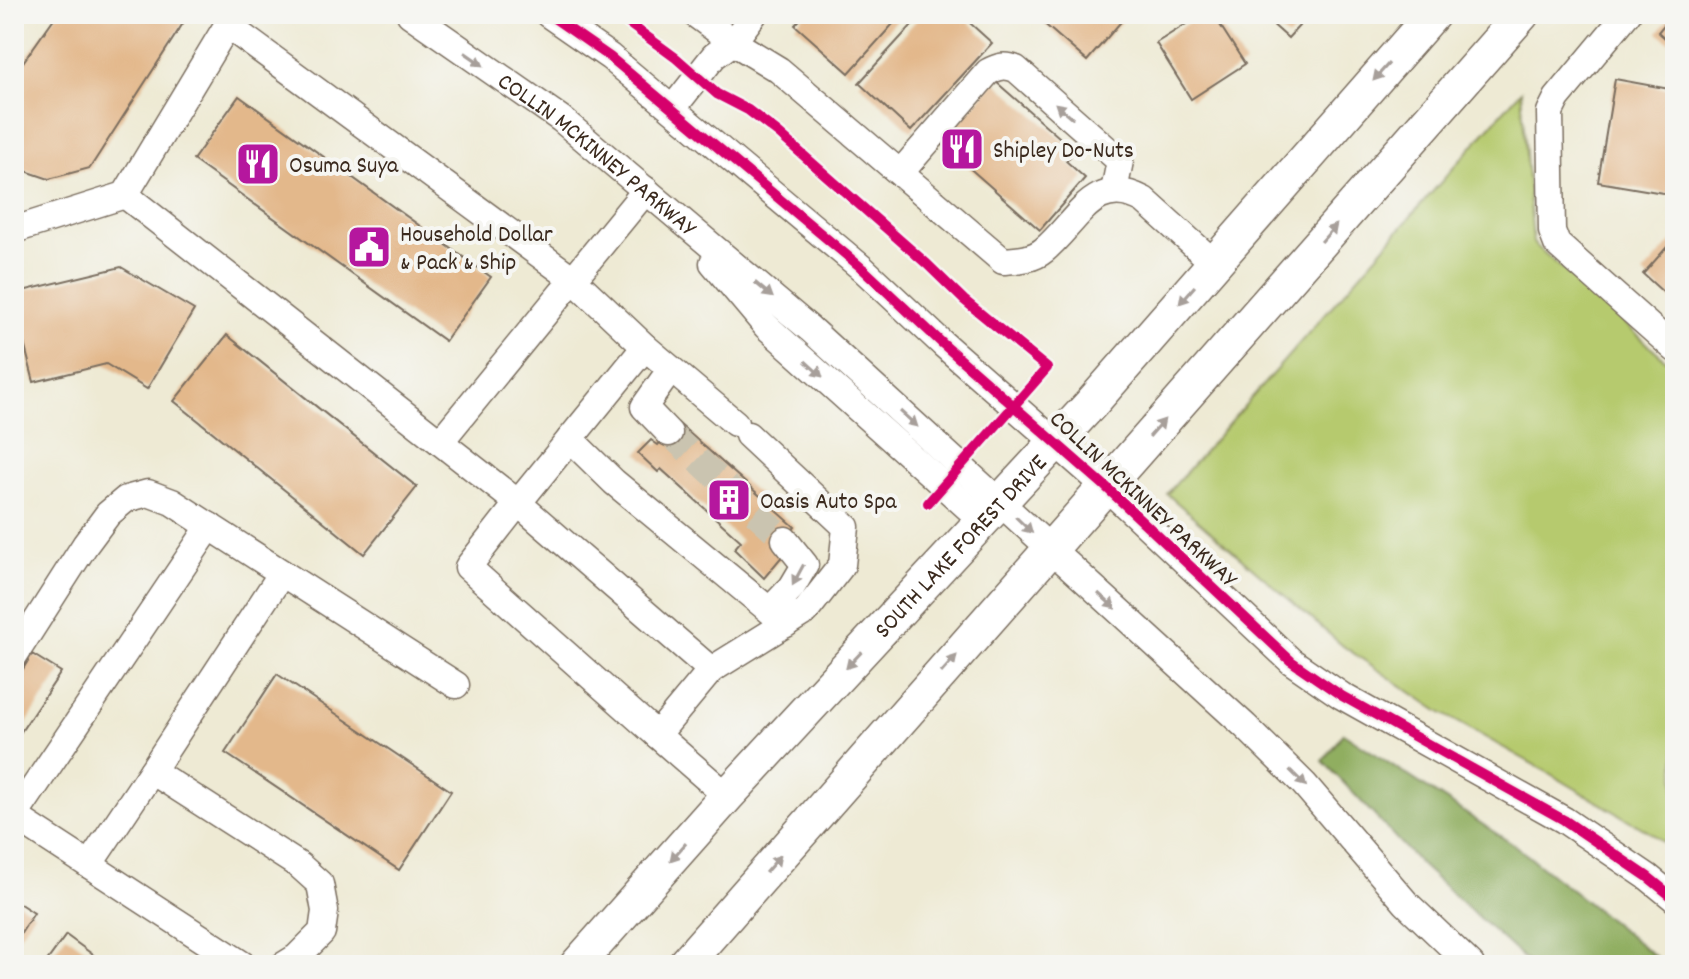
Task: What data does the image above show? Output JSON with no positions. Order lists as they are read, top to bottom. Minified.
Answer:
{"streets":{"main road":["SOUTH LAKE FOREST DRIVE"],"street":["COLLIN MCKINNEY PARKWAY"]},"crossings":[["COLLIN MCKINNEY PARKWAY","SOUTH LAKE FOREST DRIVE"]],"places":{"restaurant":["Shipley Do-Nuts","Osuma Suya"],"public building":["Household Dollar & Pack & Ship"],"building":["Oasis Auto Spa"]}}
